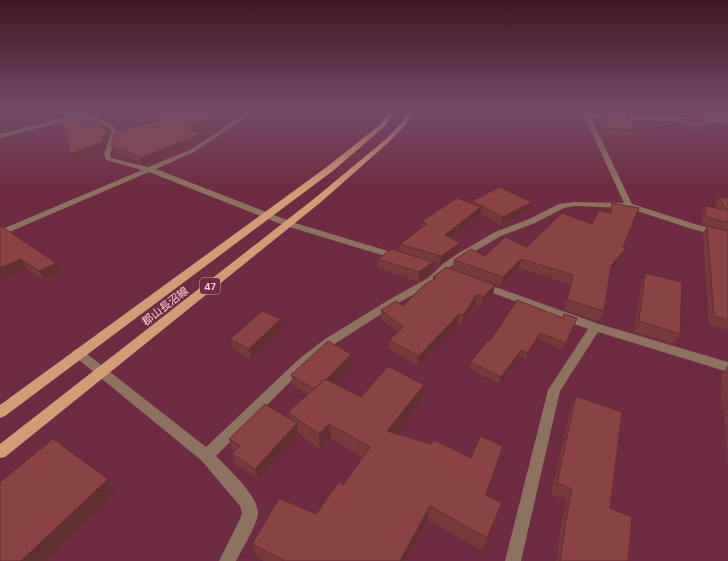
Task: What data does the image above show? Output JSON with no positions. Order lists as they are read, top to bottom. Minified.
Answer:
{"streets":{"main road":["47","郡山長沼線"]}}
